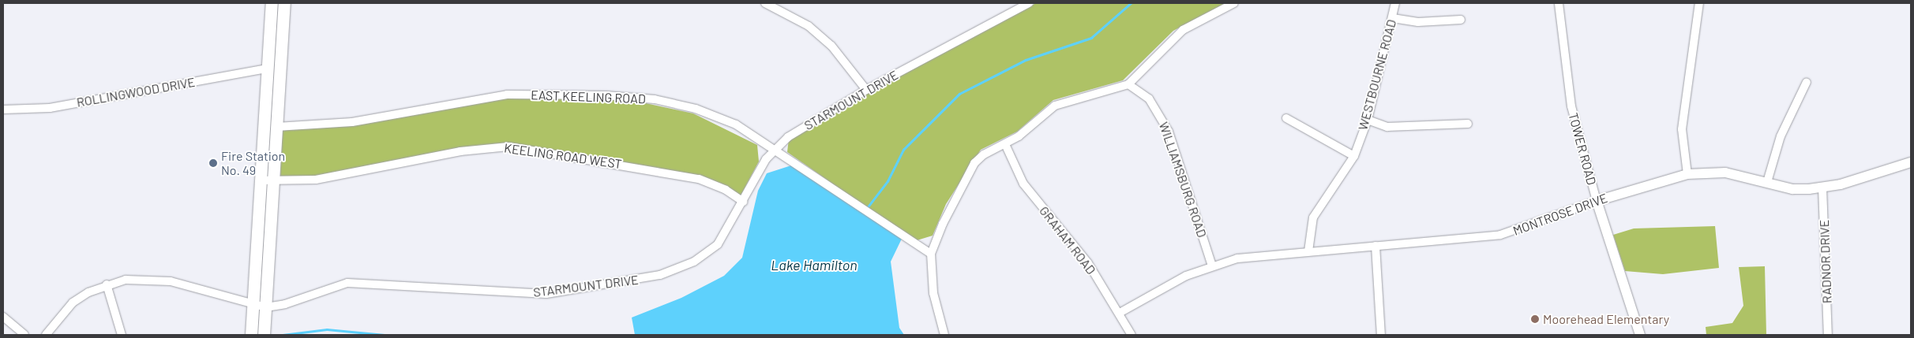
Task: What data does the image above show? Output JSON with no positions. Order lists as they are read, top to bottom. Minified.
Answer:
{"streets":{"street":["WESTBOURNE ROAD","ROLLINGWOOD DRIVE","EAST KEELING ROAD","STARMOUNT DRIVE","TOWER ROAD","KEELING ROAD WEST","WILLIAMSBURG ROAD","MONTROSE DRIVE","GRAHAM ROAD","RADNOR DRIVE"]},"crossings":[["WESTBOURNE ROAD","MONTROSE DRIVE"],["EAST KEELING ROAD","STARMOUNT DRIVE"],["STARMOUNT DRIVE","KEELING ROAD WEST"],["TOWER ROAD","MONTROSE DRIVE"],["WILLIAMSBURG ROAD","MONTROSE DRIVE"],["MONTROSE DRIVE","GRAHAM ROAD"],["MONTROSE DRIVE","RADNOR DRIVE"]],"water":["Lake Hamilton"],"places":["Fire Station No. 49","Moorehead Elementary"]}
